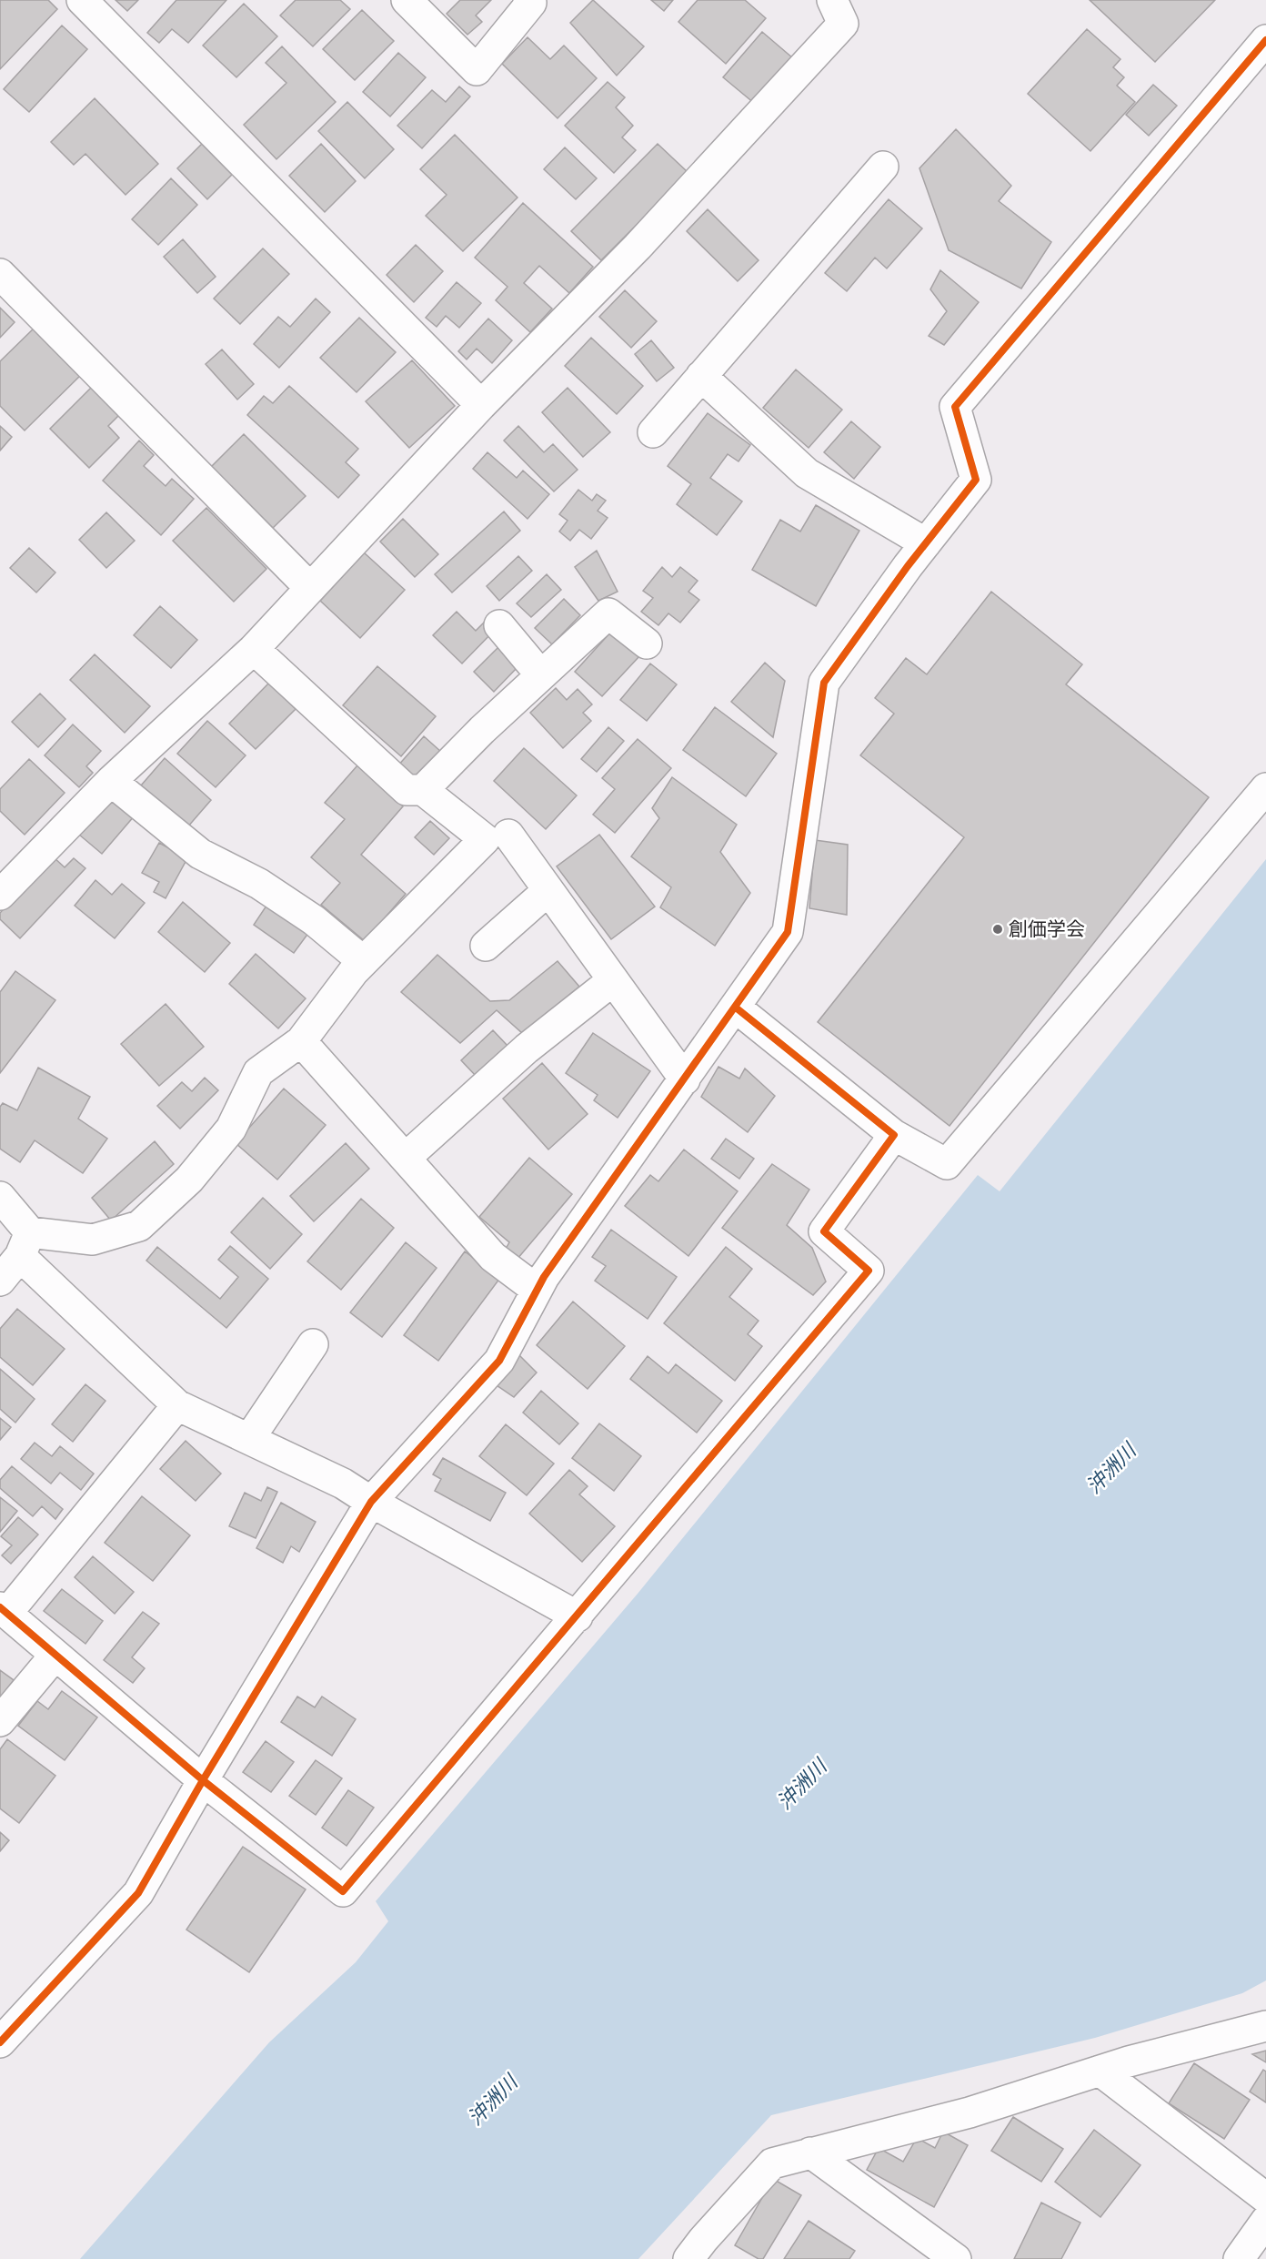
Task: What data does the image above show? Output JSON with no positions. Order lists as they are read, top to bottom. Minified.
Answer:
{"water":["沖洲川"],"places":["創価学会"]}
